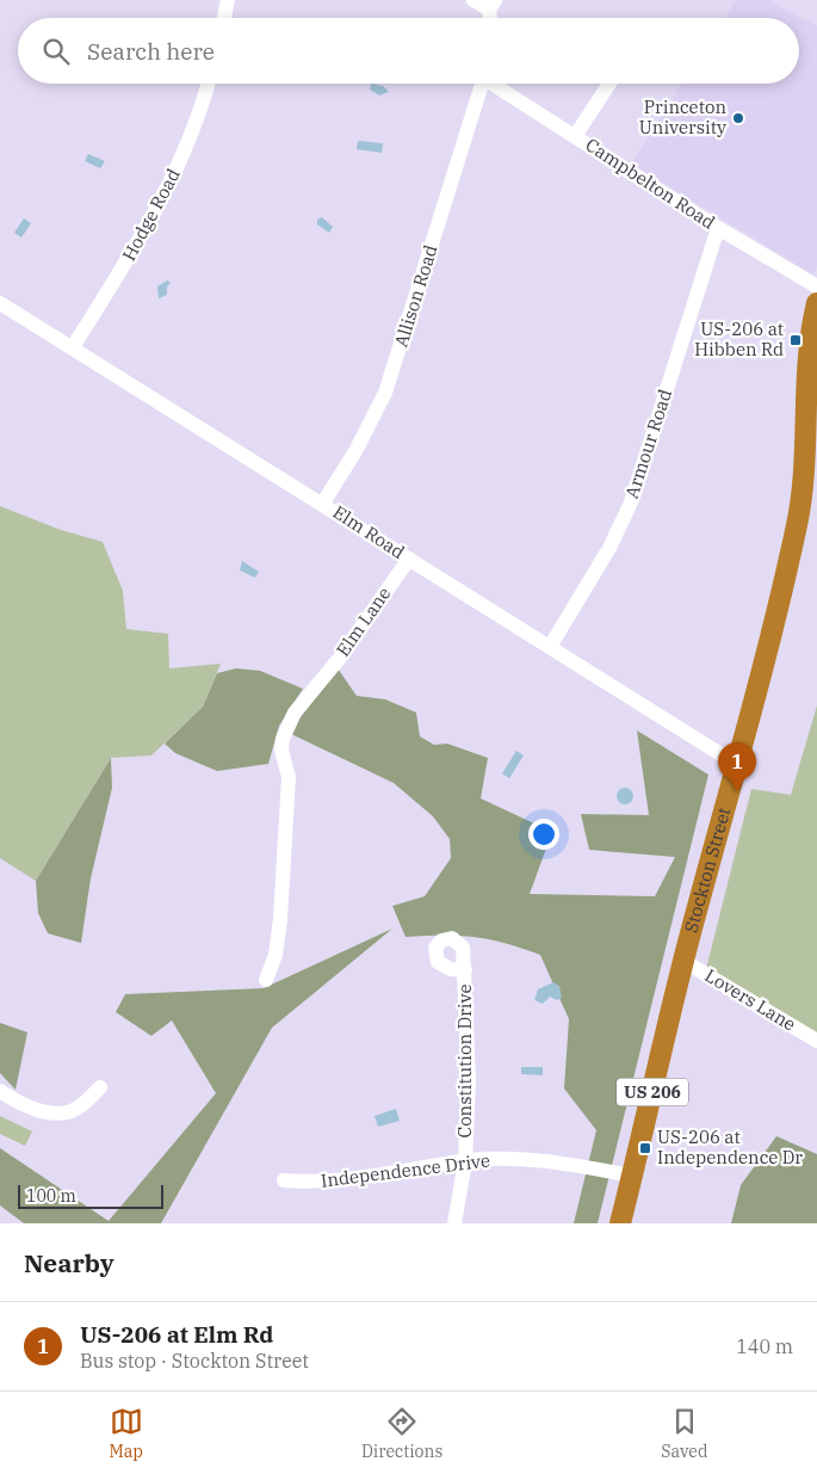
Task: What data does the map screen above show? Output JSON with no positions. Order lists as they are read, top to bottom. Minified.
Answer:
{"streets":{"highway":["Stockton Street","US 206"],"street":["Campbelton Road","Hodge Road","Allison Road","Armour Road","Elm Road","Elm Lane","Lovers Lane","Constitution Drive","Independence Drive"]},"crossings":[["Campbelton Road","Armour Road"],["Hodge Road","Elm Road"],["Allison Road","Elm Road"],["Armour Road","Elm Road"],["Elm Road","Elm Lane"],["Elm Road","Stockton Street"],["Stockton Street","Lovers Lane"],["Stockton Street","Independence Drive"],["Constitution Drive","Independence Drive"]],"places":{"other":["Princeton University"],"transit":["US-206 at Hibben Rd","US-206 at Independence Dr"]},"scale_bar":"100 m","page":{"search":"Search here","pins":"1","scale":"100 m","heading":"Nearby","list":[{"mark":"1","name":"US-206 at Elm Rd","note":"Bus stop · Stockton Street","value":"140 m"}],"nav":["Map","Directions","Saved"]}}
